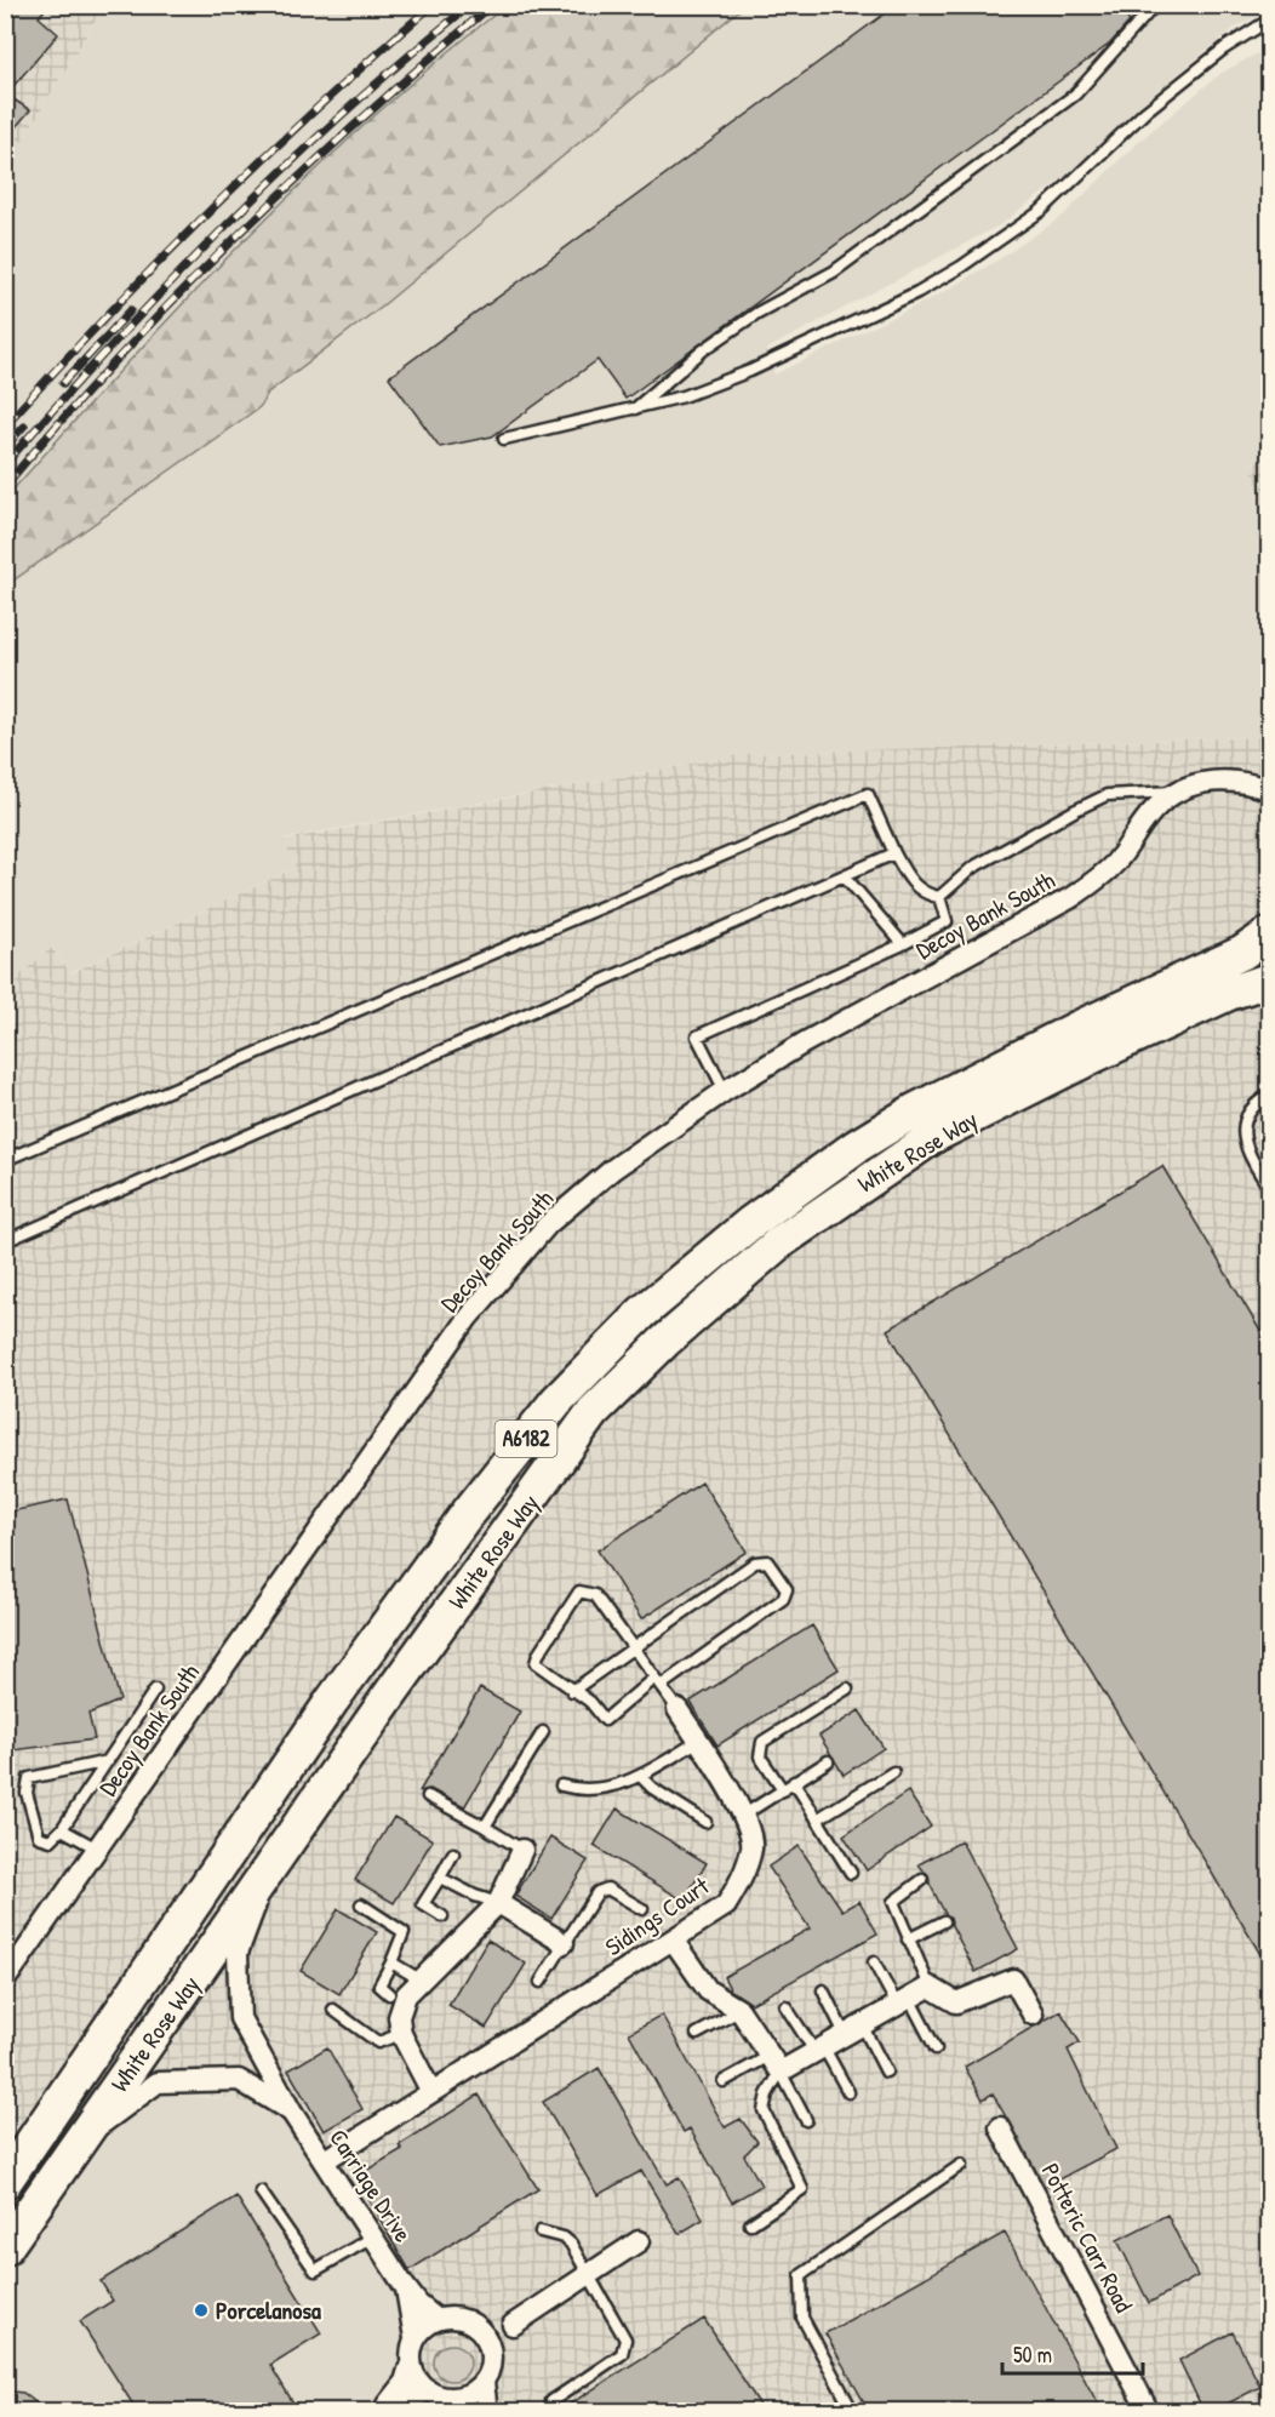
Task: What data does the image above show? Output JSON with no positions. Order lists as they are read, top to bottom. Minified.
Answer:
{"streets":{"highway":["White Rose Way","A6182"],"street":["Decoy Bank South","Sidings Court","Carriage Drive","Potteric Carr Road"]},"crossings":[["White Rose Way","Carriage Drive"],["Sidings Court","Carriage Drive"]],"places":["Porcelanosa"],"scale_bar":"50 m"}
